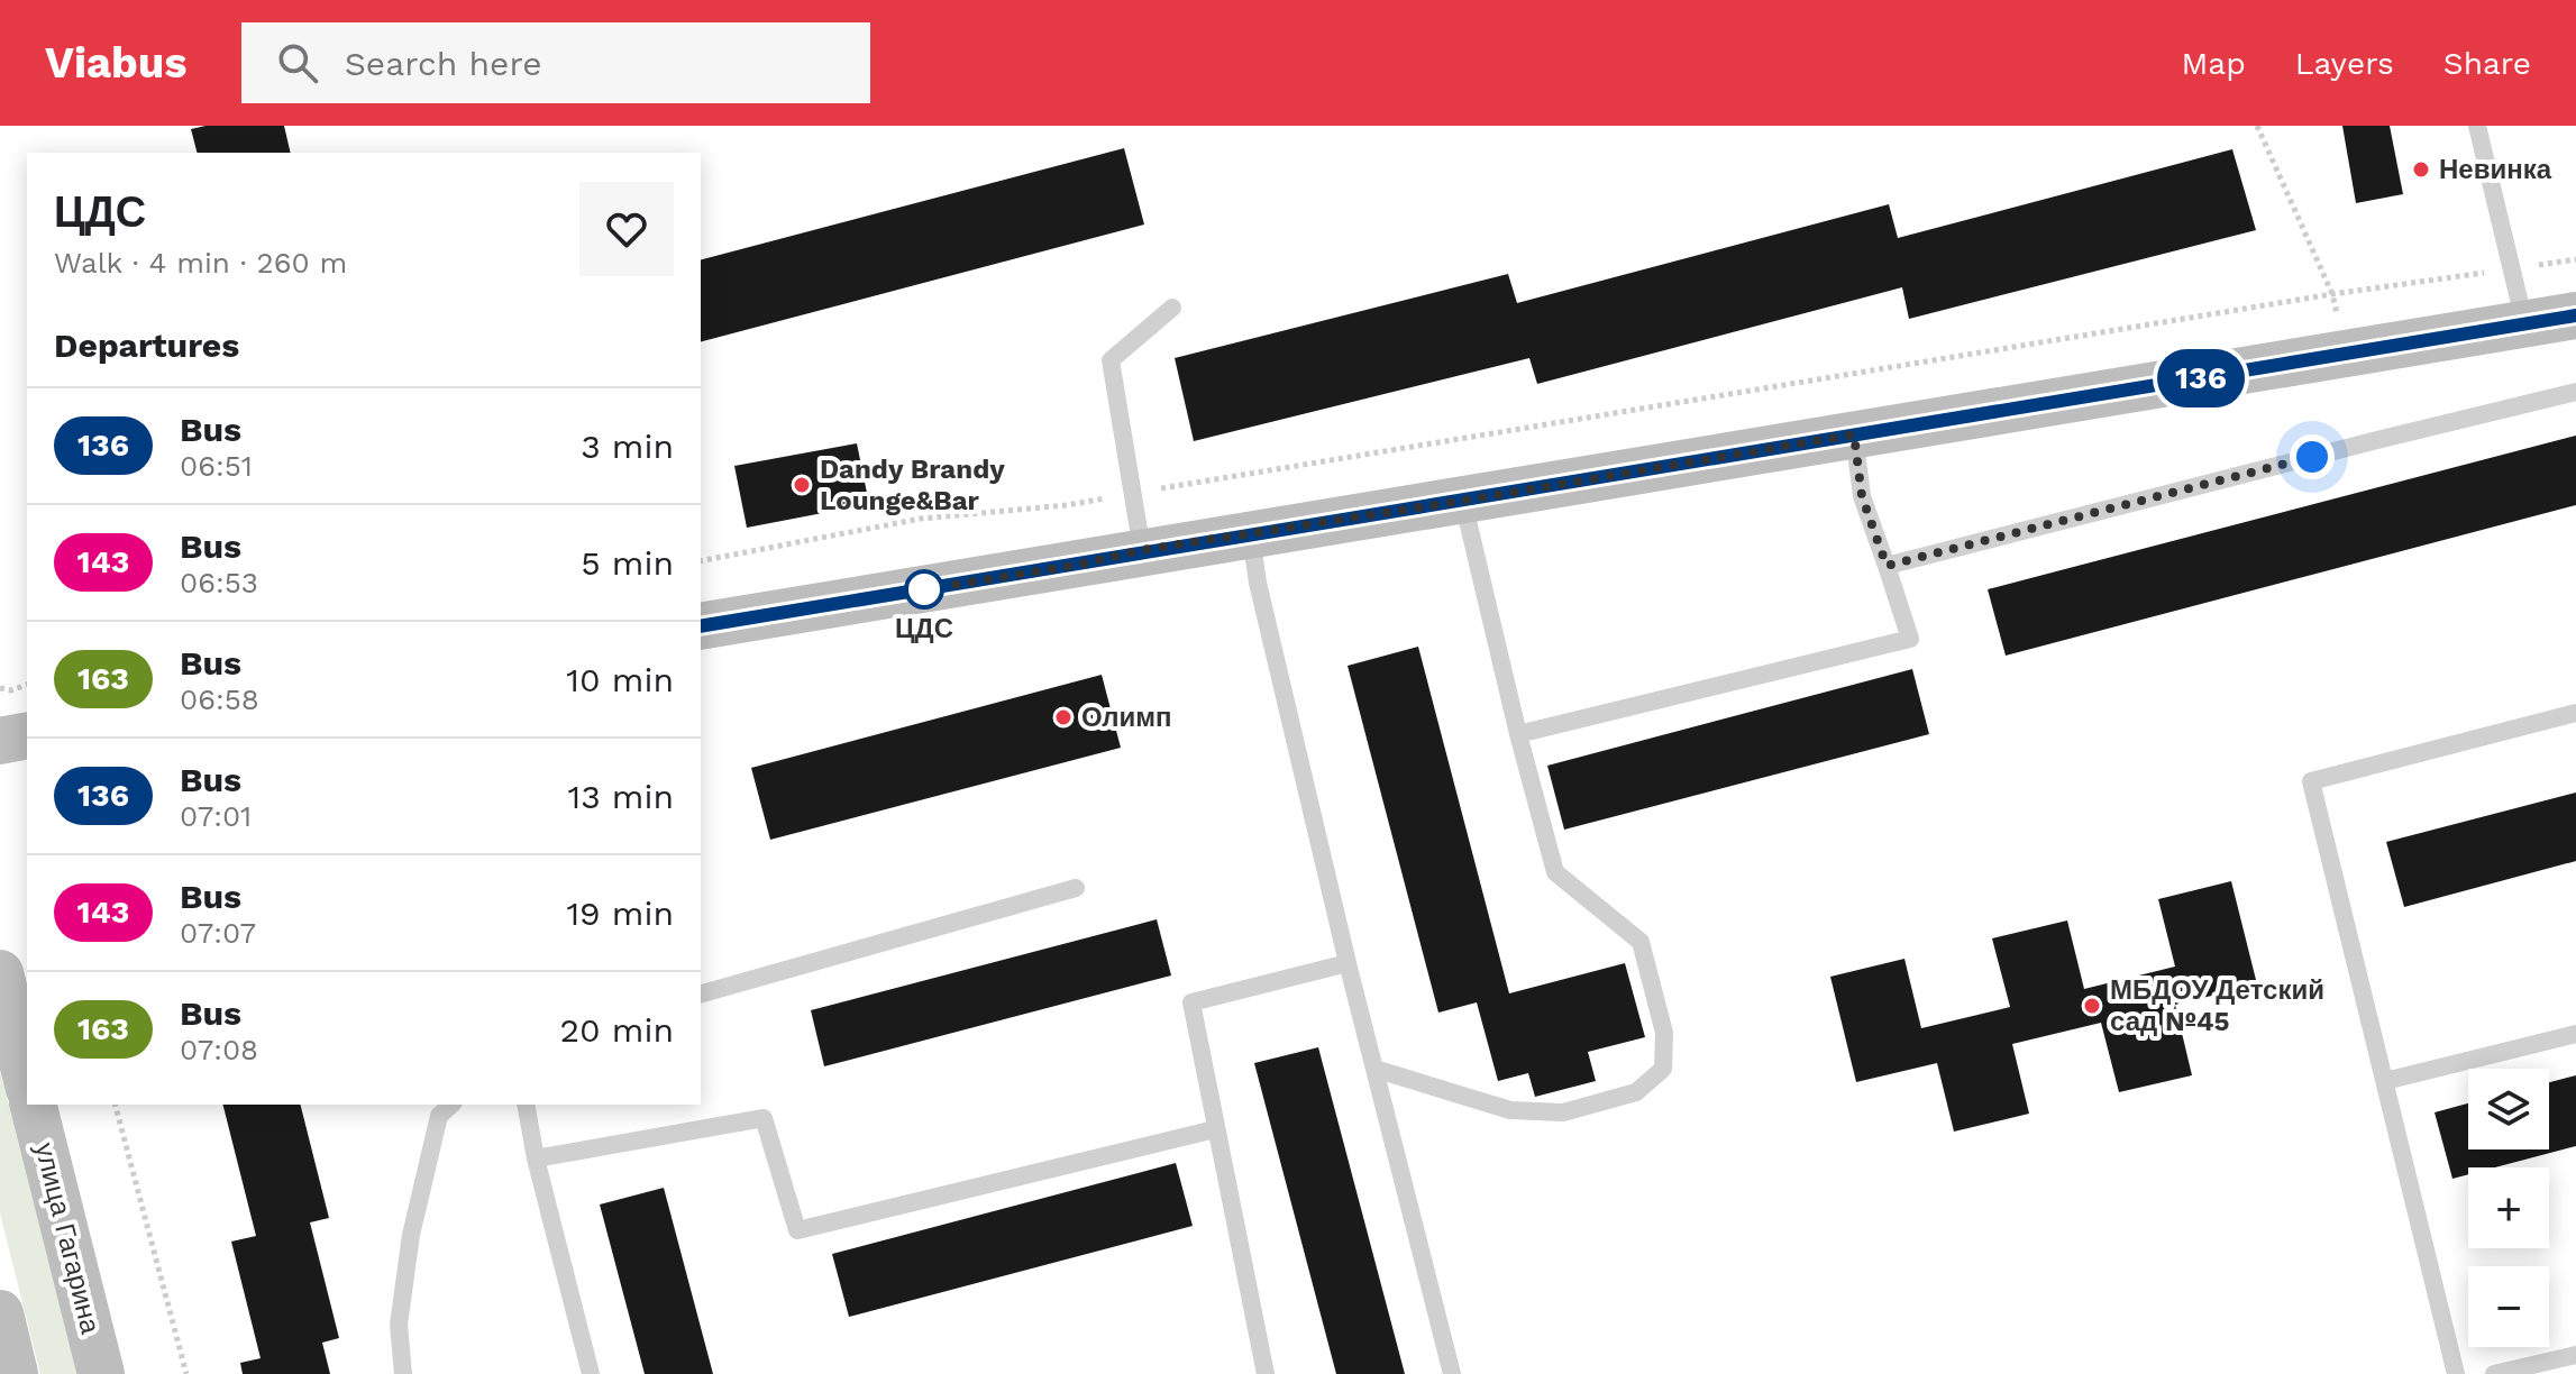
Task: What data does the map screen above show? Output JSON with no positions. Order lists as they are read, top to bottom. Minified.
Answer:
{"streets":{"main road":["улица Гагарина"]},"places":["Невинка","Dandy Brandy Lounge&Bar","ЦДС","Олимп","МБДОУ Детский сад №45"],"lines":["bus line 136"],"page":{"header":"Viabus","search":"Search here","nav":["Map","Layers","Share"],"on_map":"136","heading":[["ЦДС","Walk · 4 min · 260 m"],"Departures"],"list":[{"mark":"136","name":"Bus","note":"06:51","value":"3 min"},{"mark":"143","name":"Bus","note":"06:53","value":"5 min"},{"mark":"163","name":"Bus","note":"06:58","value":"10 min"},{"mark":"136","name":"Bus","note":"07:01","value":"13 min"},{"mark":"143","name":"Bus","note":"07:07","value":"19 min"},{"mark":"163","name":"Bus","note":"07:08","value":"20 min"}],"map_buttons":["+","−"]}}
